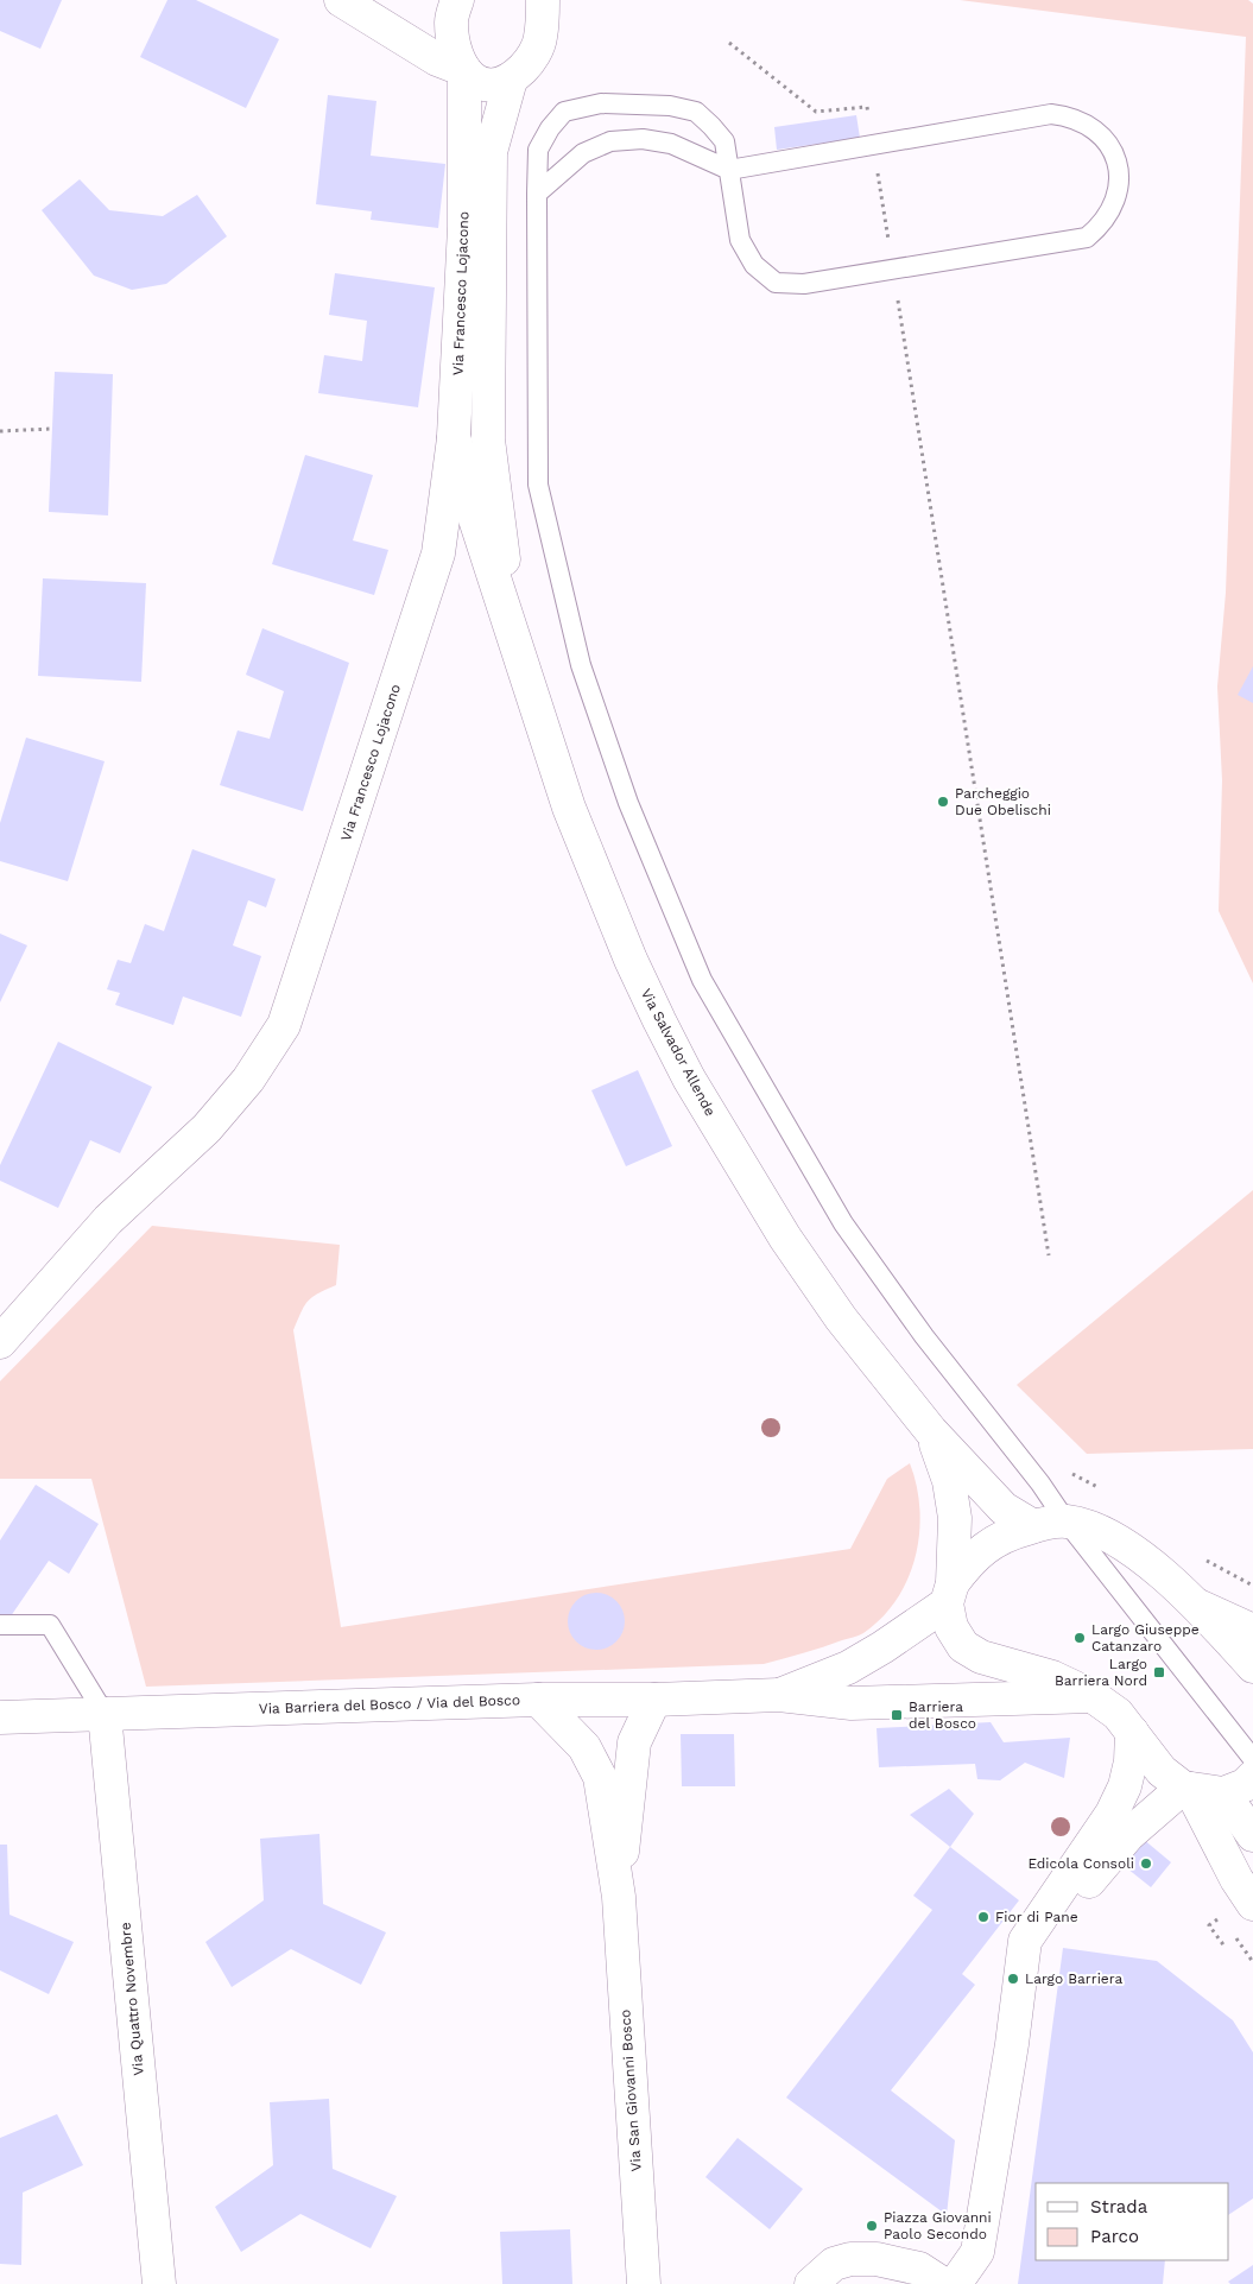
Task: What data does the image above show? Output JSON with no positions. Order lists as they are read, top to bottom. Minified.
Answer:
{"streets":{"main road":["Via Francesco Lojacono","Via Salvador Allende","Via Barriera del Bosco / Via del Bosco","Via Quattro Novembre","Via San Giovanni Bosco"]},"crossings":[["Via Francesco Lojacono","Via Salvador Allende"],["Via Barriera del Bosco / Via del Bosco","Via Quattro Novembre"]],"places":{"other":["Parcheggio Due Obelischi","Largo Giuseppe Catanzaro","Edicola Consoli","Fior di Pane","Largo Barriera","Piazza Giovanni Paolo Secondo"],"transit":["Largo Barriera Nord","Barriera del Bosco"]},"legend":["Strada","Parco"]}
